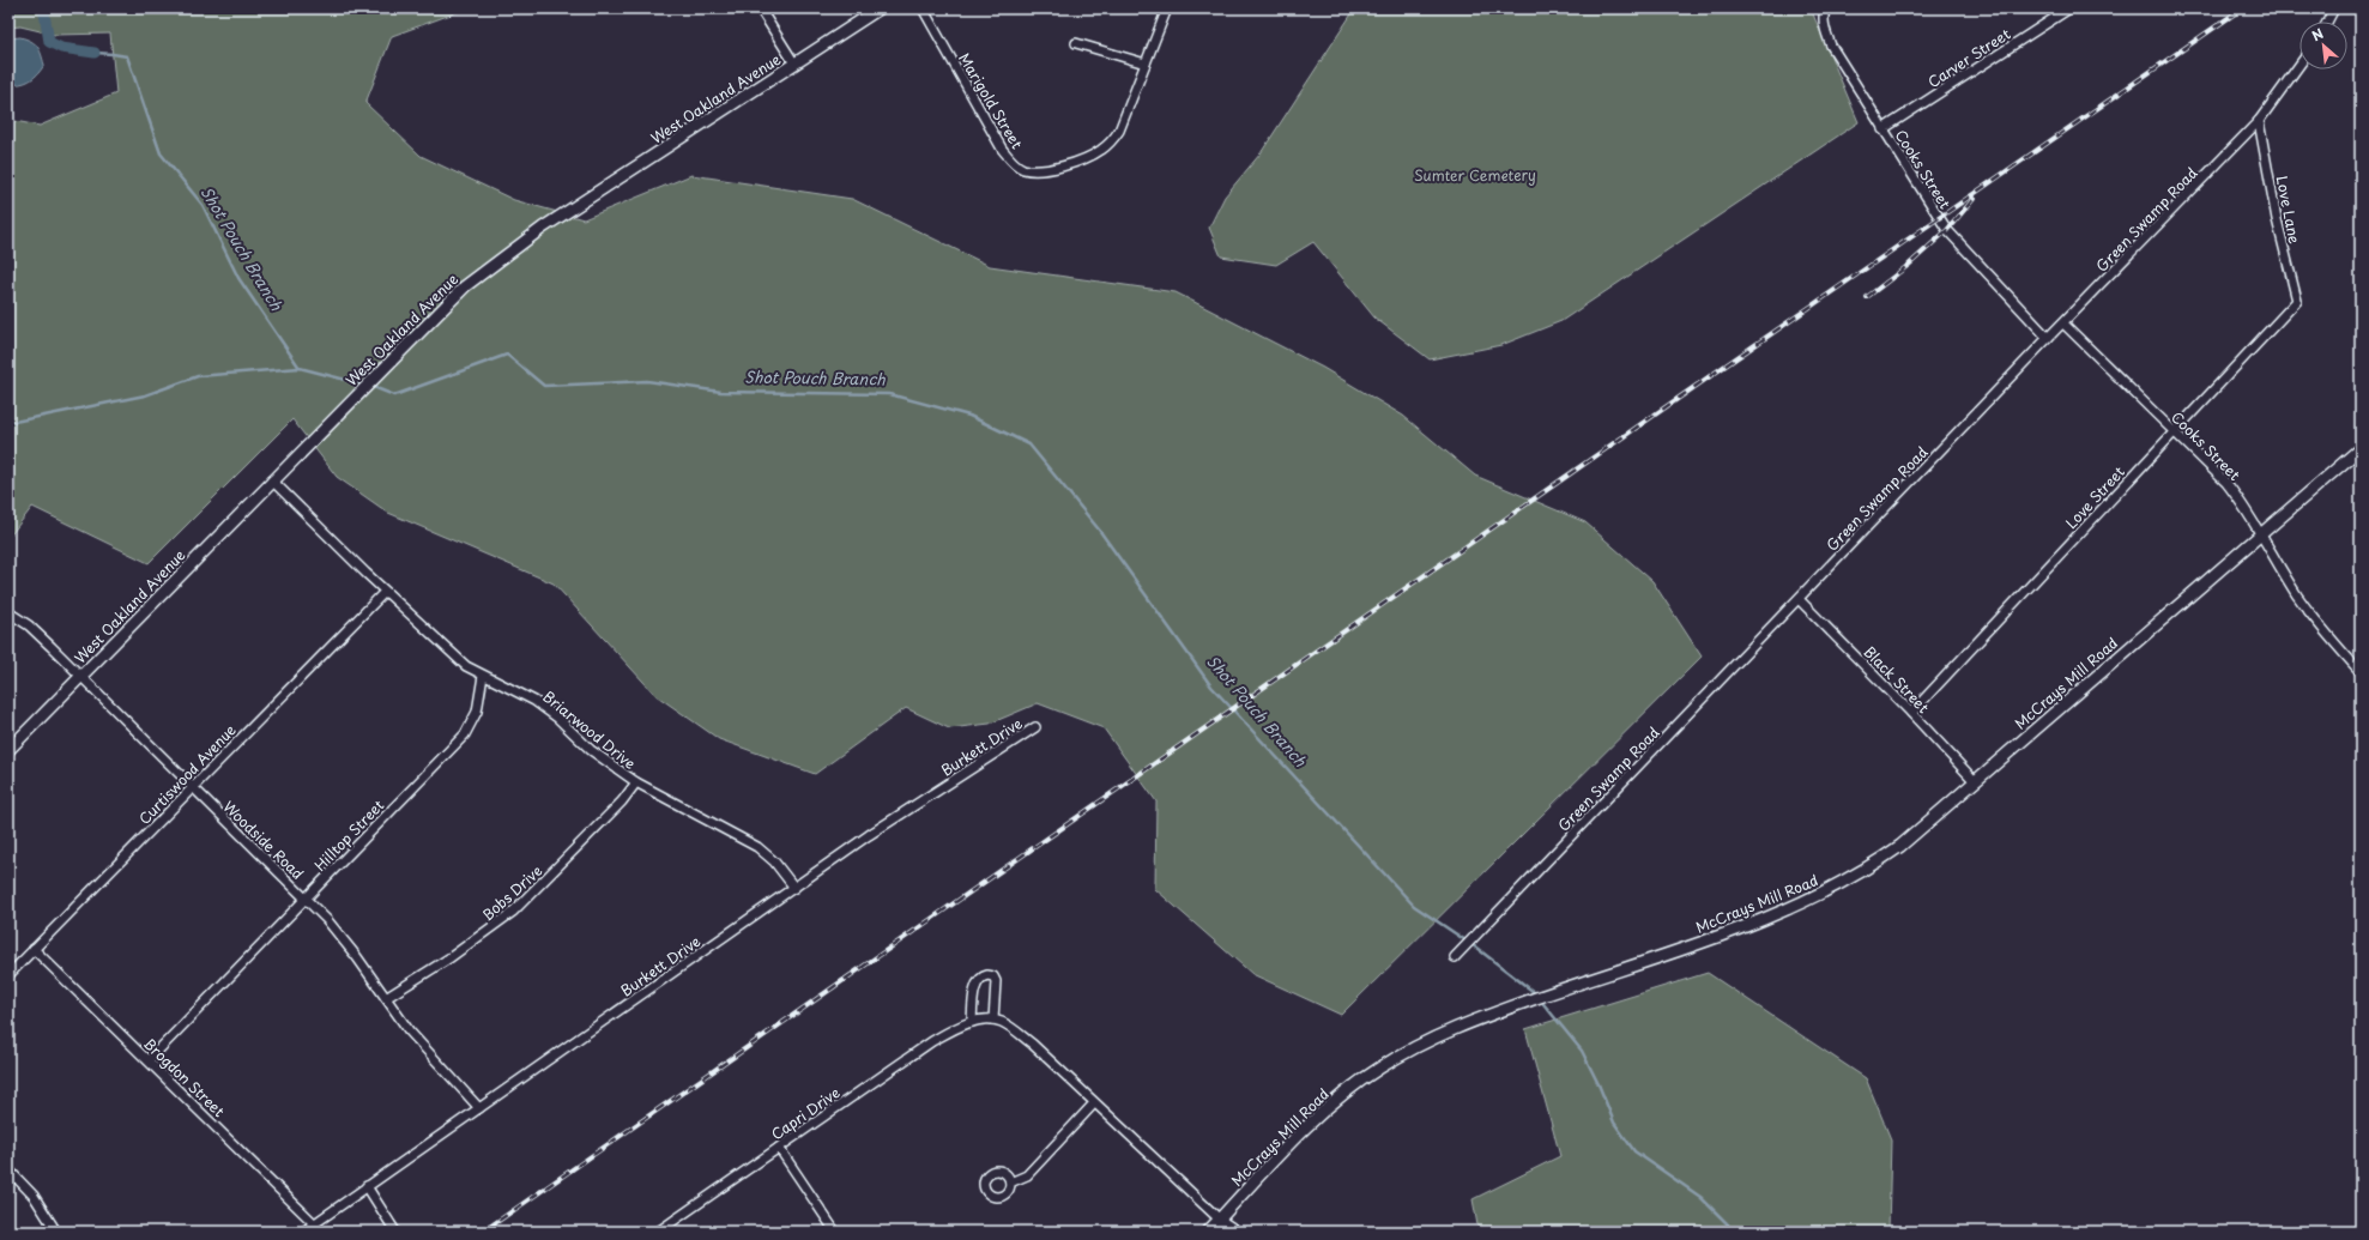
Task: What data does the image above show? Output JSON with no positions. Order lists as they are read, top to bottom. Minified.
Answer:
{"streets":{"street":["Carver Street","West Oakland Avenue","Marigold Street","Cooks Street","Love Lane","Green Swamp Road","Love Street","Black Street","McCrays Mill Road","Briarwood Drive","Burkett Drive","Curtiswood Avenue","Hilltop Street","Woodside Road","Bobs Drive","Brogdon Street","Capri Drive"]},"crossings":[["Carver Street","Cooks Street"],["West Oakland Avenue","Briarwood Drive"],["West Oakland Avenue","Woodside Road"],["Cooks Street","Green Swamp Road"],["Cooks Street","Love Street"],["Cooks Street","McCrays Mill Road"],["Love Lane","Green Swamp Road"],["Love Lane","Love Street"],["Green Swamp Road","Black Street"],["Love Street","Black Street"],["Black Street","McCrays Mill Road"],["Briarwood Drive","Burkett Drive"],["Briarwood Drive","Curtiswood Avenue"],["Briarwood Drive","Hilltop Street"],["Briarwood Drive","Bobs Drive"],["Burkett Drive","Woodside Road"],["Burkett Drive","Brogdon Street"],["Curtiswood Avenue","Woodside Road"],["Curtiswood Avenue","Brogdon Street"],["Hilltop Street","Woodside Road"],["Hilltop Street","Brogdon Street"],["Woodside Road","Bobs Drive"]],"water":["Shot Pouch Branch"],"parks":["Sumter Cemetery"],"north":"top left"}
